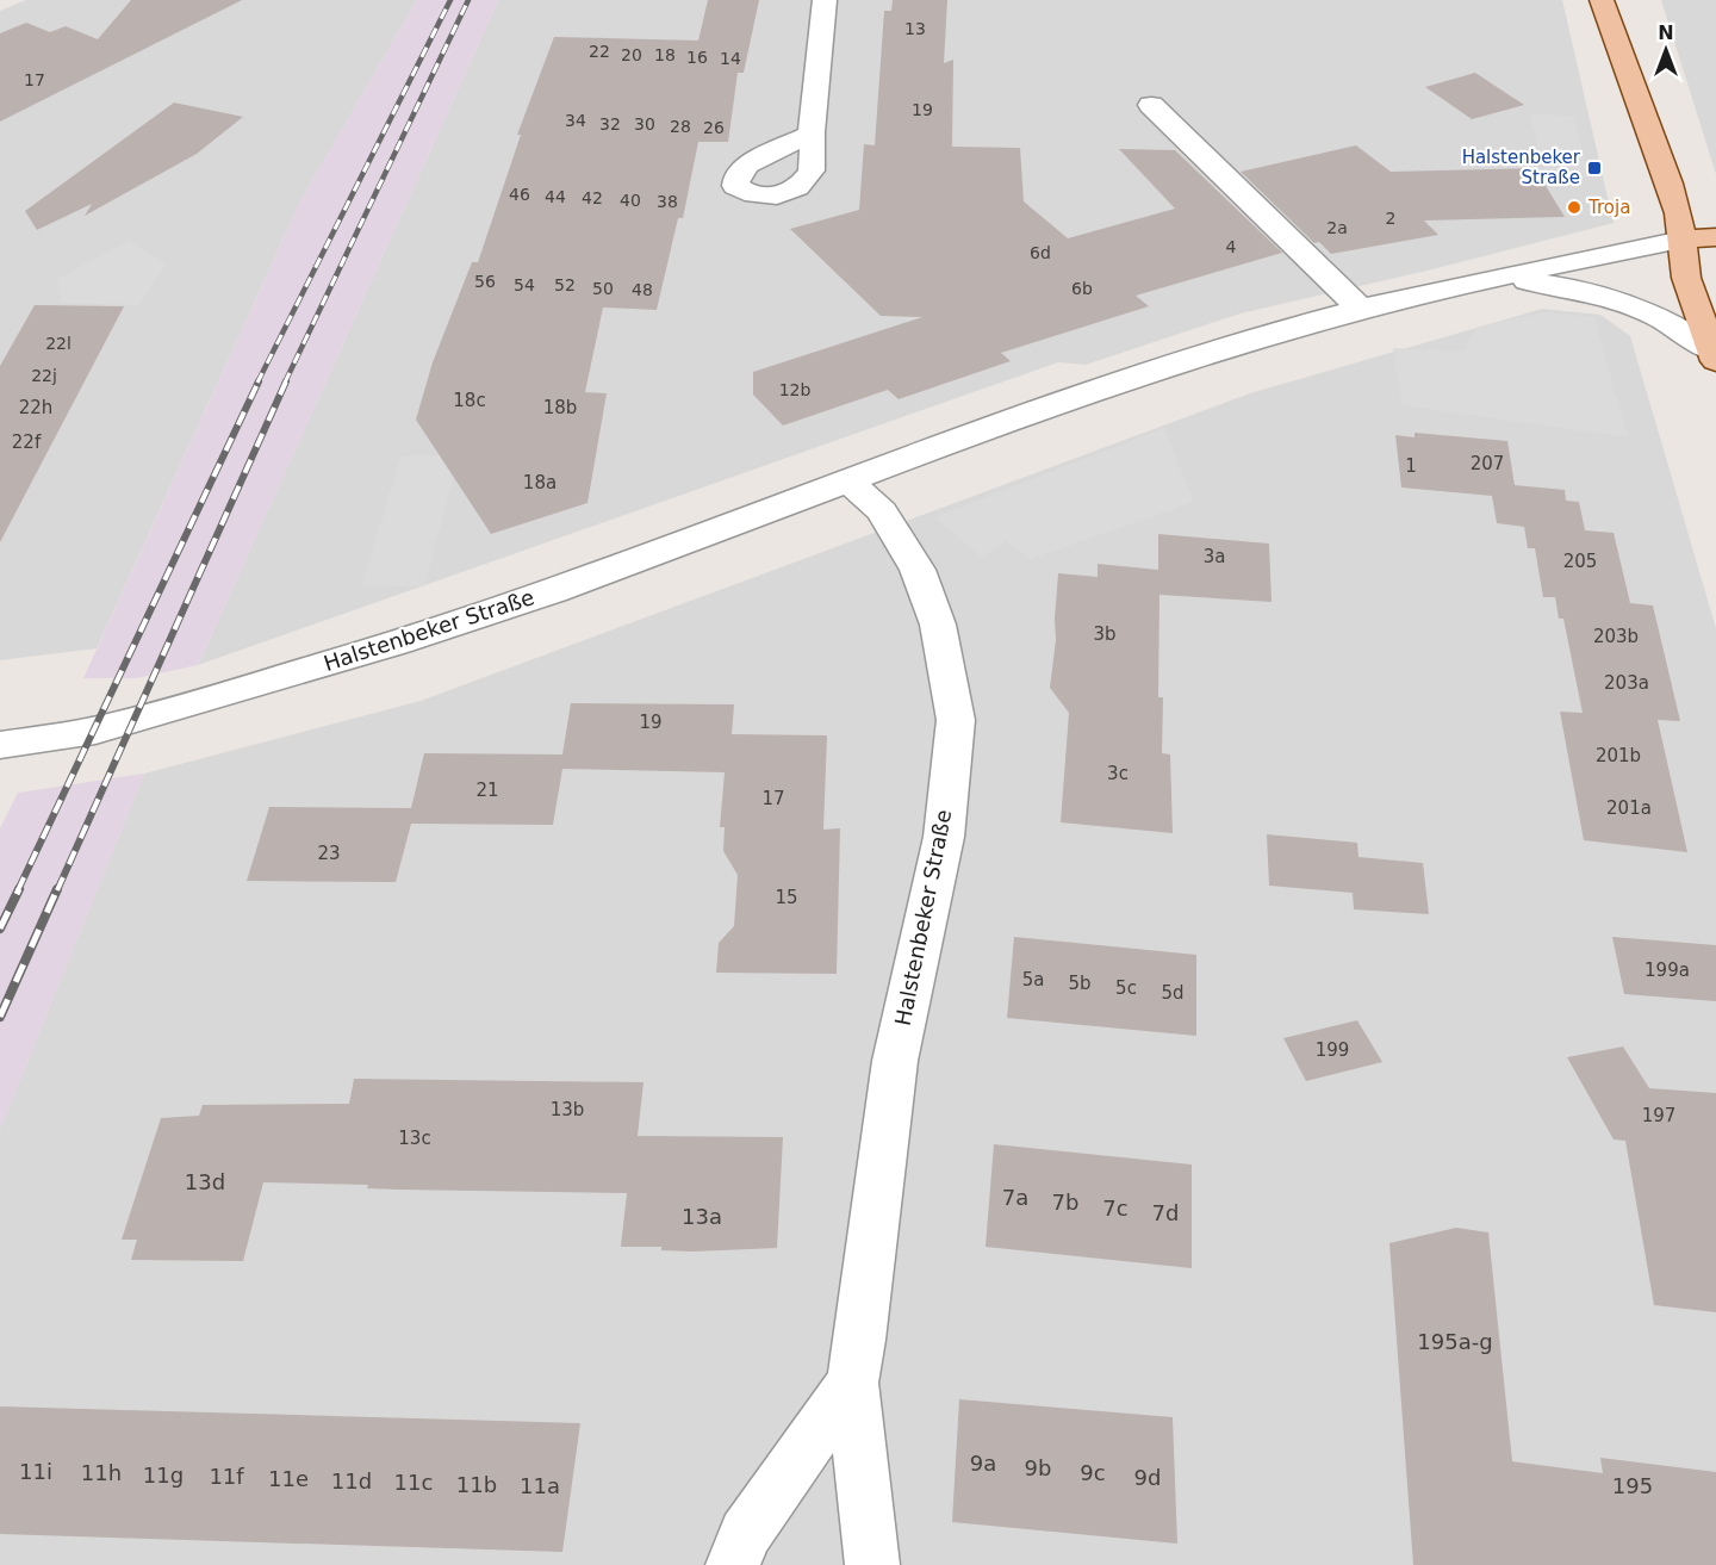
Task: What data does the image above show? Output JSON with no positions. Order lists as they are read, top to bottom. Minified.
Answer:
{"streets":{"street":["Halstenbeker Straße"]},"places":{"transit":["Halstenbeker Straße"],"other":["Troja"]},"house_numbers":["13","22","20","18","16","14","17","19","34","32","30","28","26","46","44","42","40","38","2","2a","4","6d","56","54","52","50","6b","48","22l","22j","12b","18c","22h","18b","22f","207","1","18a","3a","205","3b","203b","203a","19","201b","3c","21","17","201a","23","15","199a","5a","5b","5c","5d","199","13b","197","13c","13d","7a","7b","7c","7d","13a","195a-g","9a","9b","11i","11h","9c","11g","11f","9d","11e","11d","11c","11b","11a","195"],"north":"top"}
